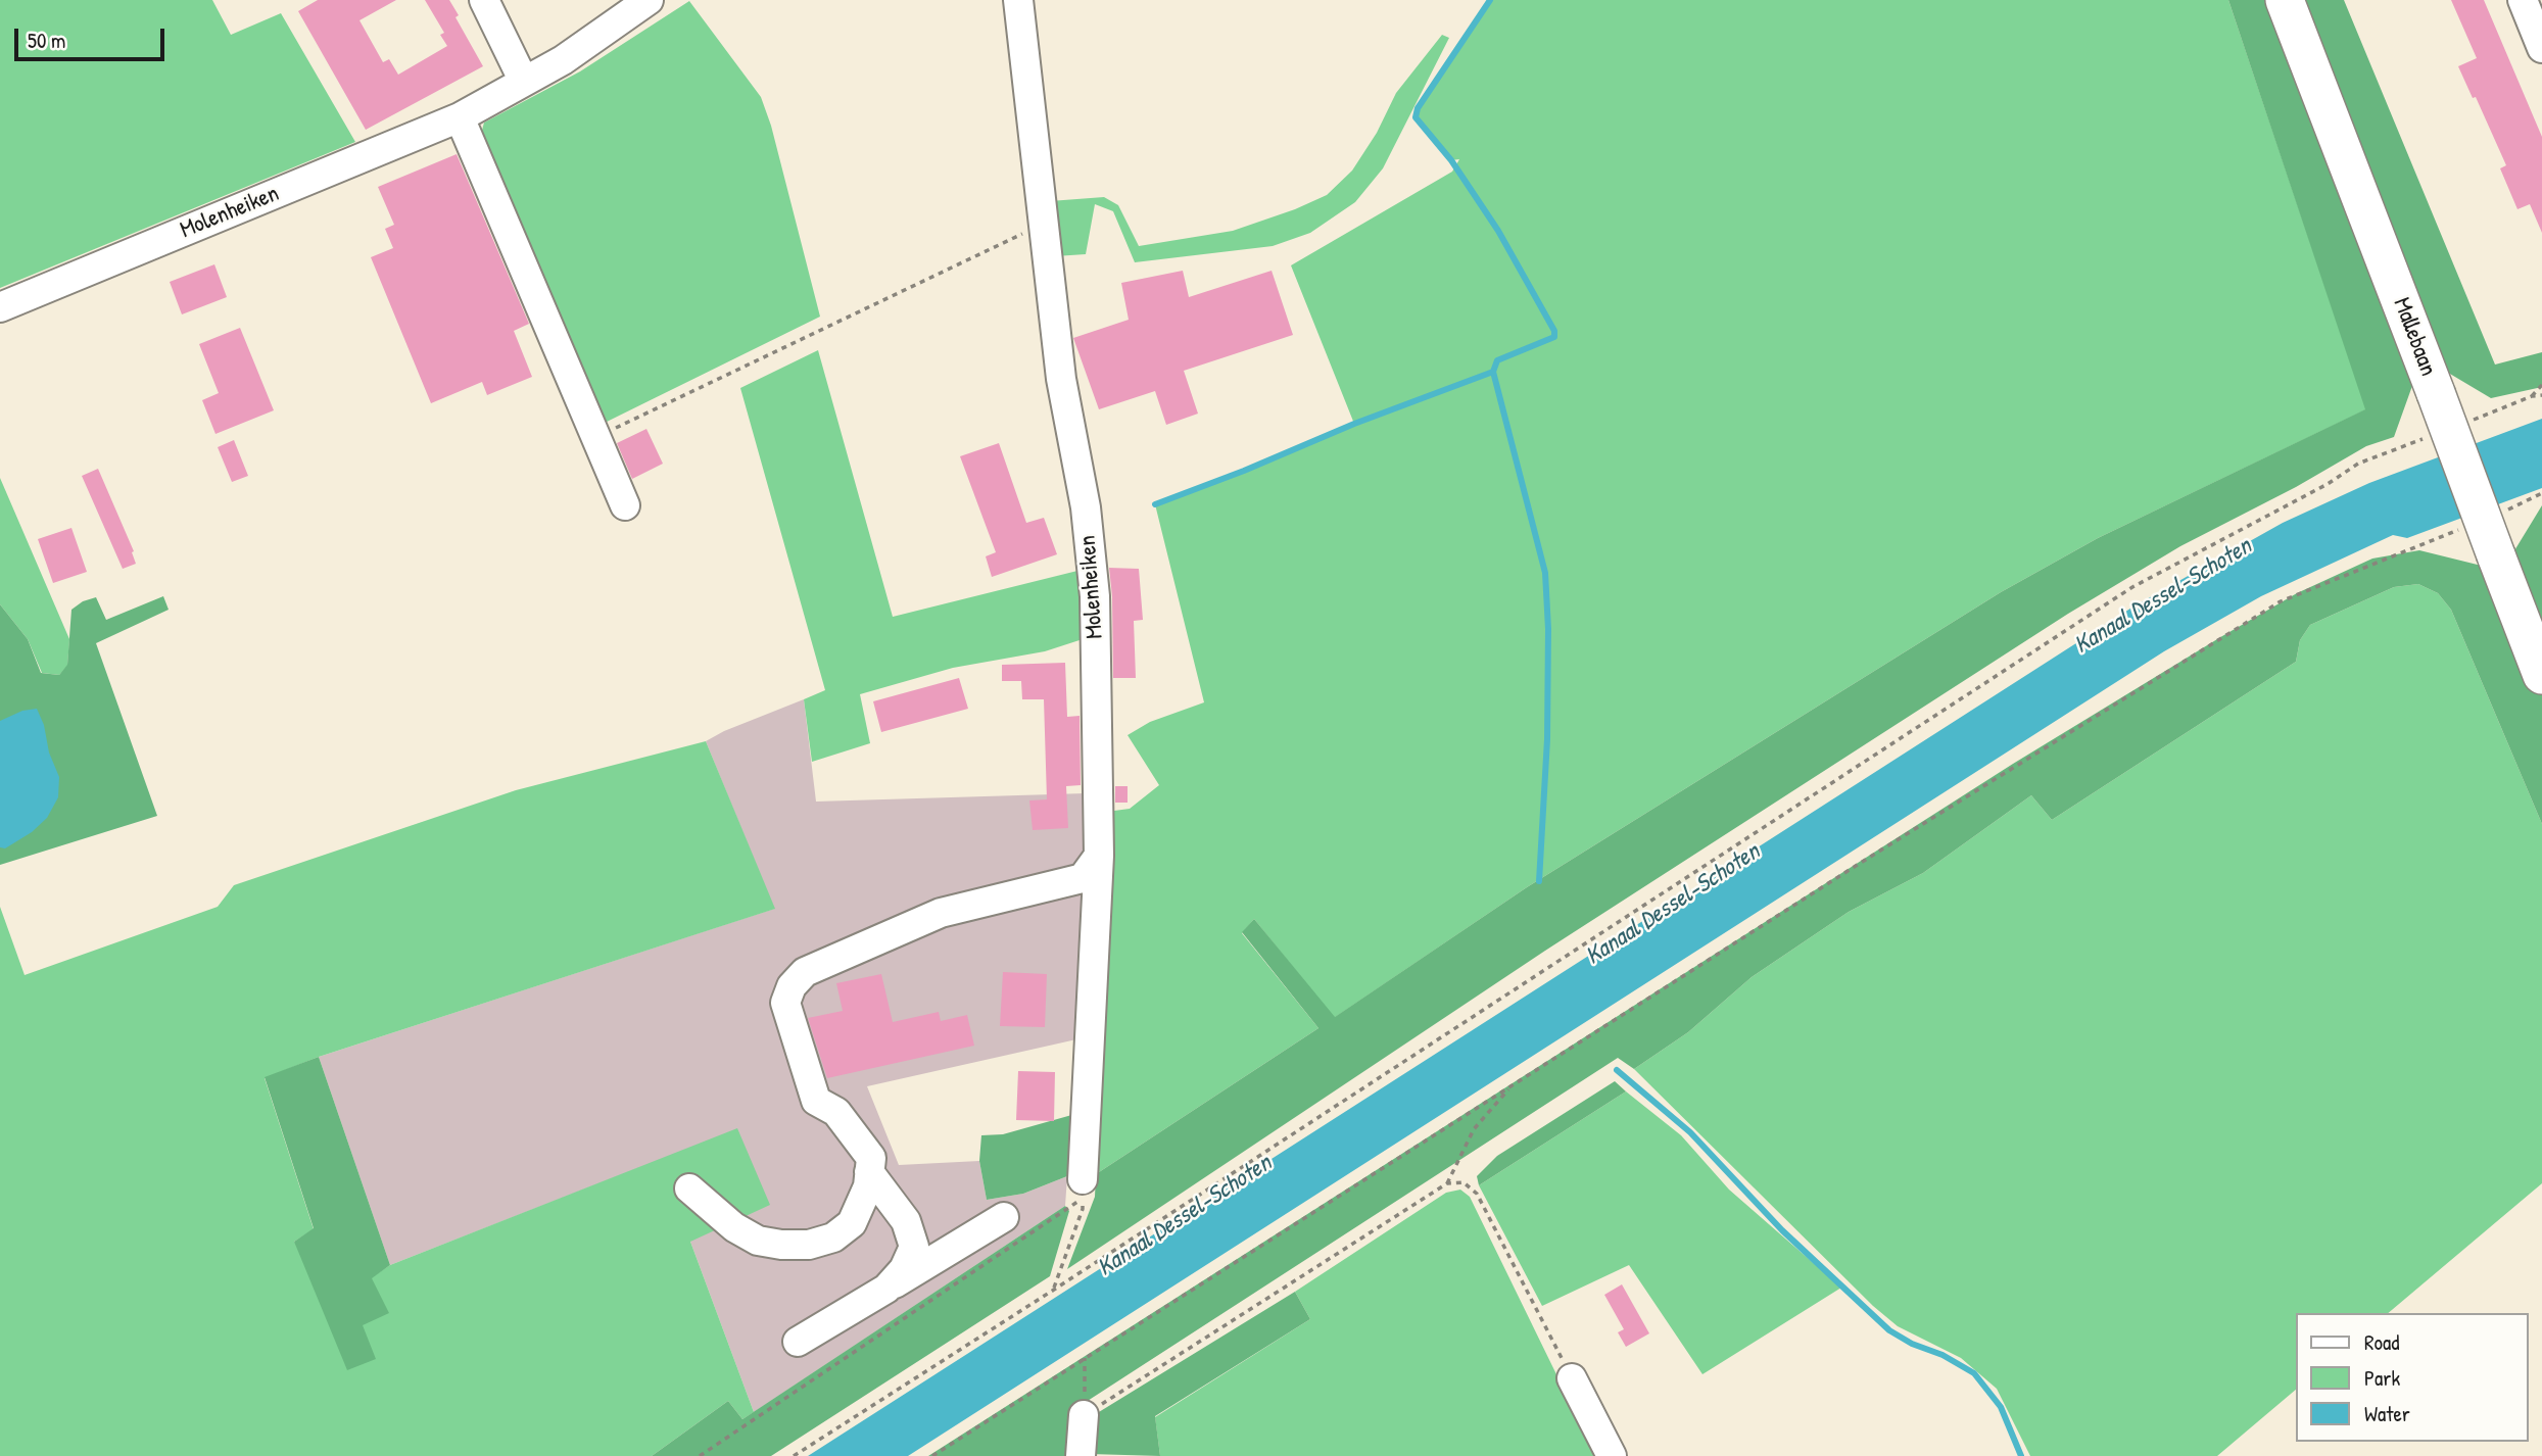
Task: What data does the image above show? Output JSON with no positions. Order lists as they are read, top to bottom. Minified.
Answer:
{"streets":{"main road":["Mallebaan"],"street":["Molenheiken"]},"water":["Kanaal Dessel-Schoten"],"legend":["Road","Park","Water"],"scale_bar":"50 m"}
